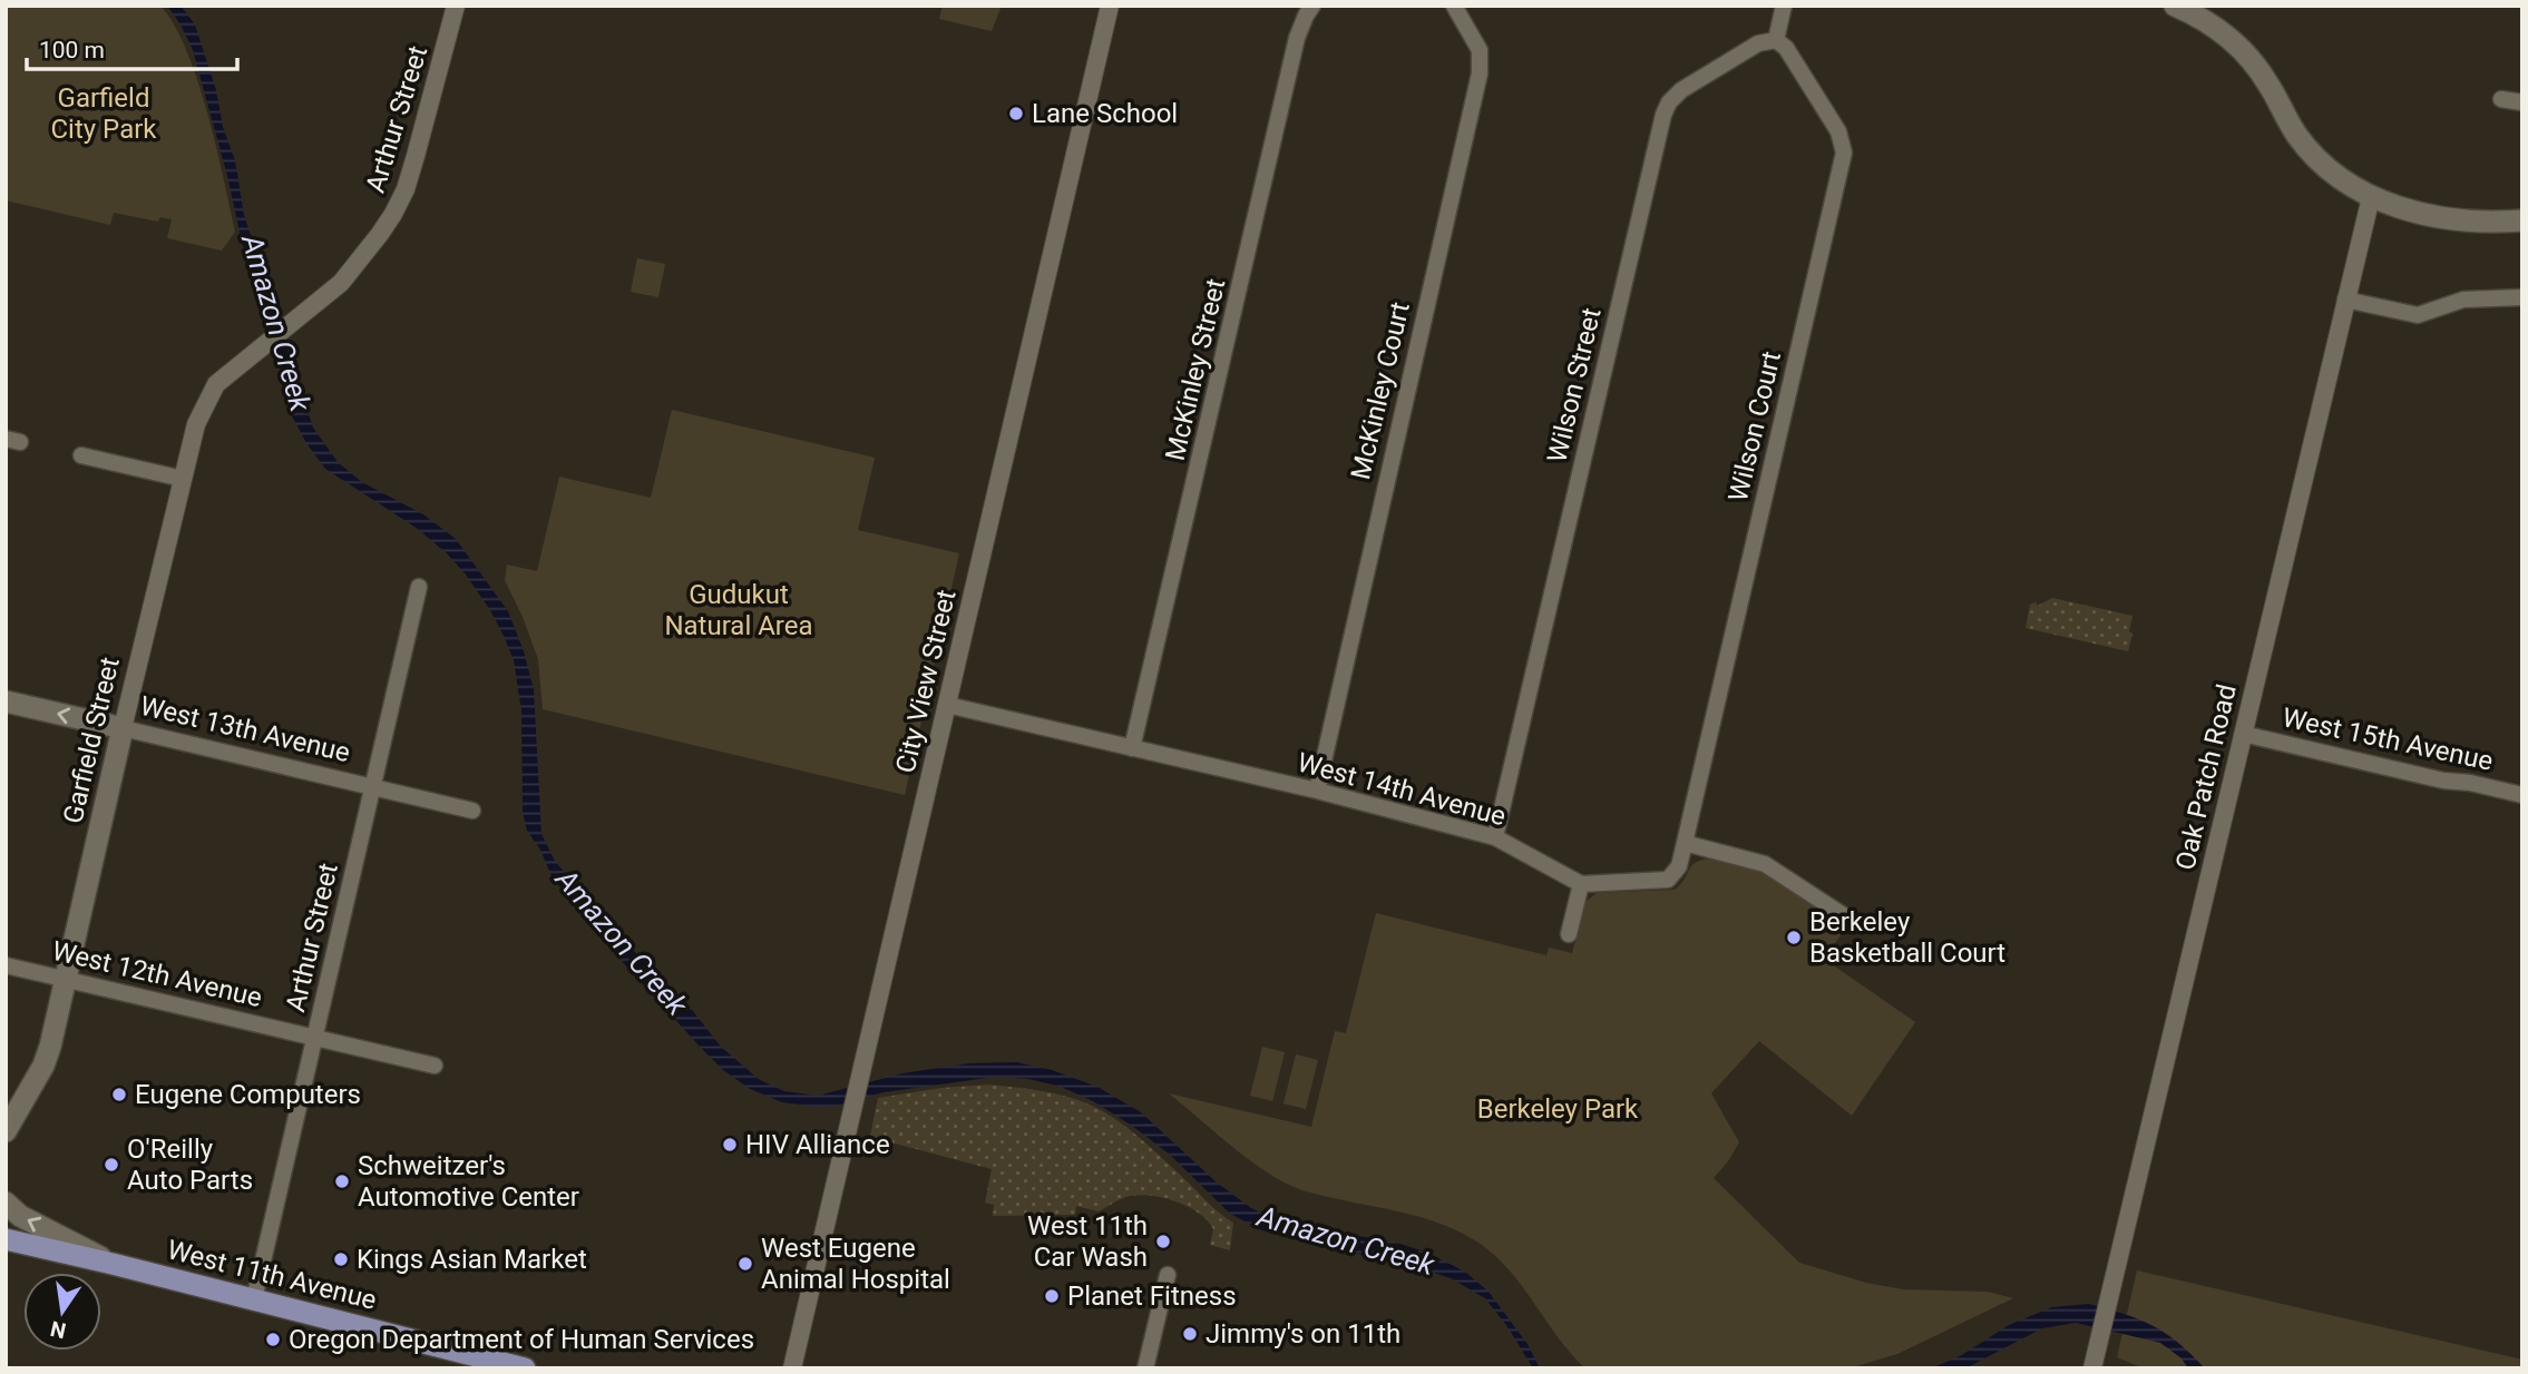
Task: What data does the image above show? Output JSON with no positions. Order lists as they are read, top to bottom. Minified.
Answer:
{"streets":{"main road":["West 13th Avenue","Garfield Street","West 11th Avenue"],"street":["Arthur Street","McKinley Street","Wilson Street","McKinley Court","Wilson Court","City View Street","West 15th Avenue","Oak Patch Road","West 14th Avenue","West 12th Avenue"]},"crossings":[["Arthur Street","West 13th Avenue"],["Arthur Street","Garfield Street"],["Arthur Street","West 12th Avenue"],["Arthur Street","West 11th Avenue"],["McKinley Street","West 14th Avenue"],["Wilson Street","Wilson Court"],["Wilson Street","West 14th Avenue"],["McKinley Court","West 14th Avenue"],["City View Street","West 14th Avenue"],["West 13th Avenue","Garfield Street"],["West 15th Avenue","Oak Patch Road"],["Garfield Street","West 12th Avenue"]],"water":["Amazon Creek"],"parks":["Garfield City Park","Gudukut Natural Area","Berkeley Park"],"places":["Lane School","Berkeley Basketball Court","Eugene Computers","HIV Alliance","O'Reilly Auto Parts","Schweitzer's Automotive Center","West 11th Car Wash","Kings Asian Market","West Eugene Animal Hospital","Planet Fitness","Jimmy's on 11th","Oregon Department of Human Services"],"scale_bar":"100 m","north":"bottom"}
